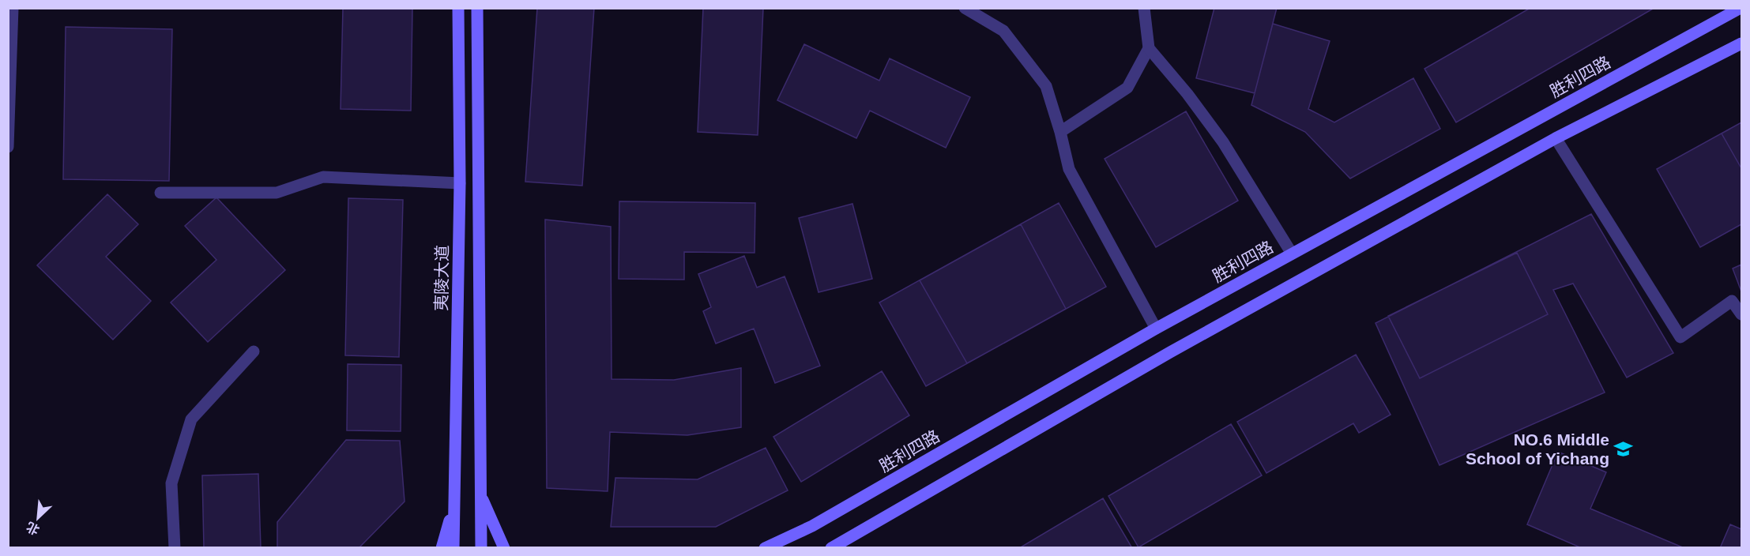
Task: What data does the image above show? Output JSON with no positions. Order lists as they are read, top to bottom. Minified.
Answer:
{"streets":{"main road":["胜利四路","夷陵大道"]},"places":{"school or university":["NO.6 Middle School of Yichang"]},"north":"bottom left"}
